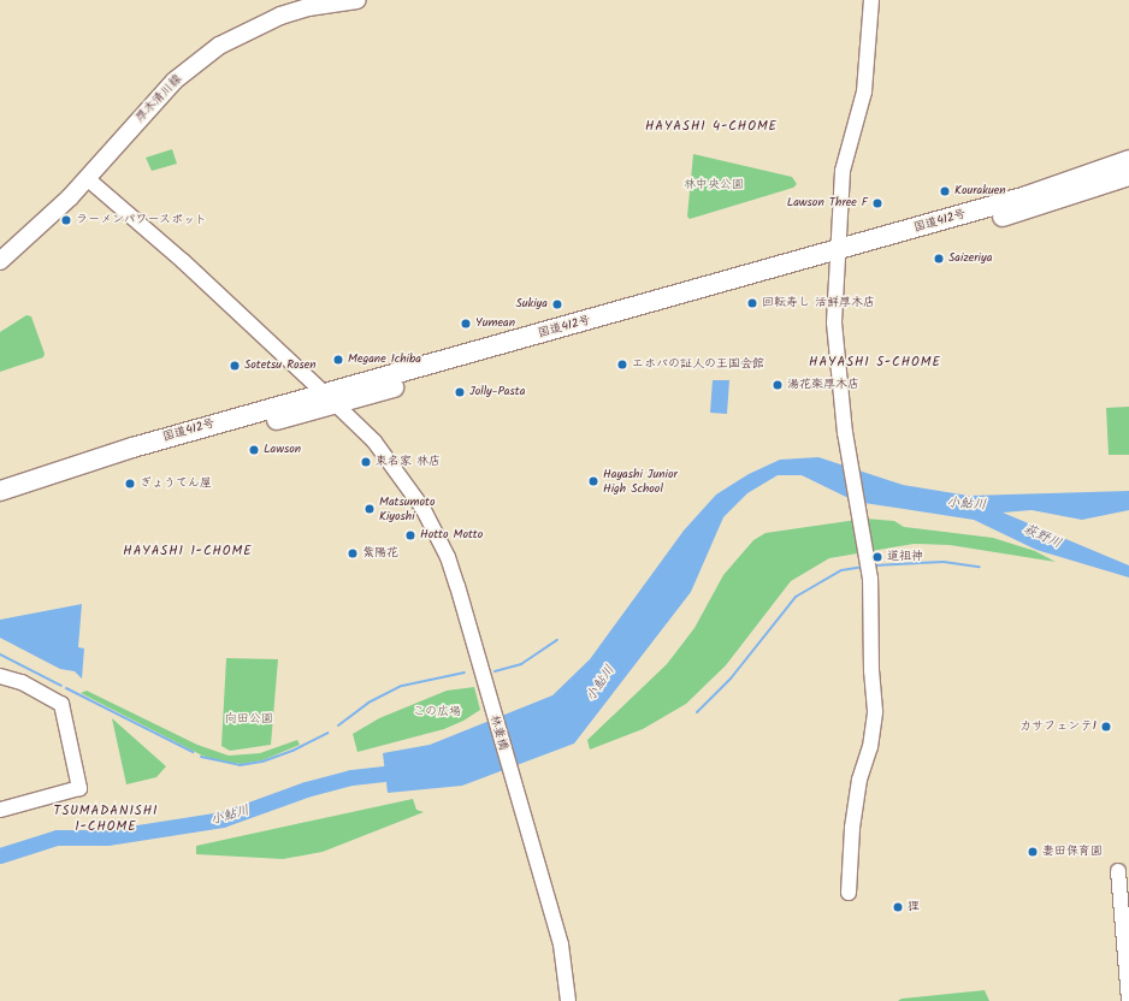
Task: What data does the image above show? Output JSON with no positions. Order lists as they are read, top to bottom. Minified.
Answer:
{"streets":{"highway":["国道412号"],"main road":["厚木清川線"],"street":["林妻橋"]},"crossings":[["厚木清川線","林妻橋"],["国道412号","林妻橋"]],"districts":["HAYASHI 4-CHOME","HAYASHI 5-CHOME","HAYASHI 1-CHOME","TSUMADANISHI 1-CHOME"],"water":["小鮎川","萩野川"],"parks":["林中央公園","この広場","向田公園"],"places":["Kourakuen","Lawson Three F","ラーメンパワースポット","Saizeriya","回転寿し 活鮮厚木店","Sukiya","Yumean","Megane Ichiba","エホバの証人の王国会館","Sotetsu Rosen","湯花楽厚木店","Jolly-Pasta","Lawson","東名家 林店","Hayashi Junior High School","ぎょうてん屋","Matsumoto Kiyoshi","Hotto Motto","紫陽花","道祖神","カサフェンテ1","妻田保育園","狸"]}
